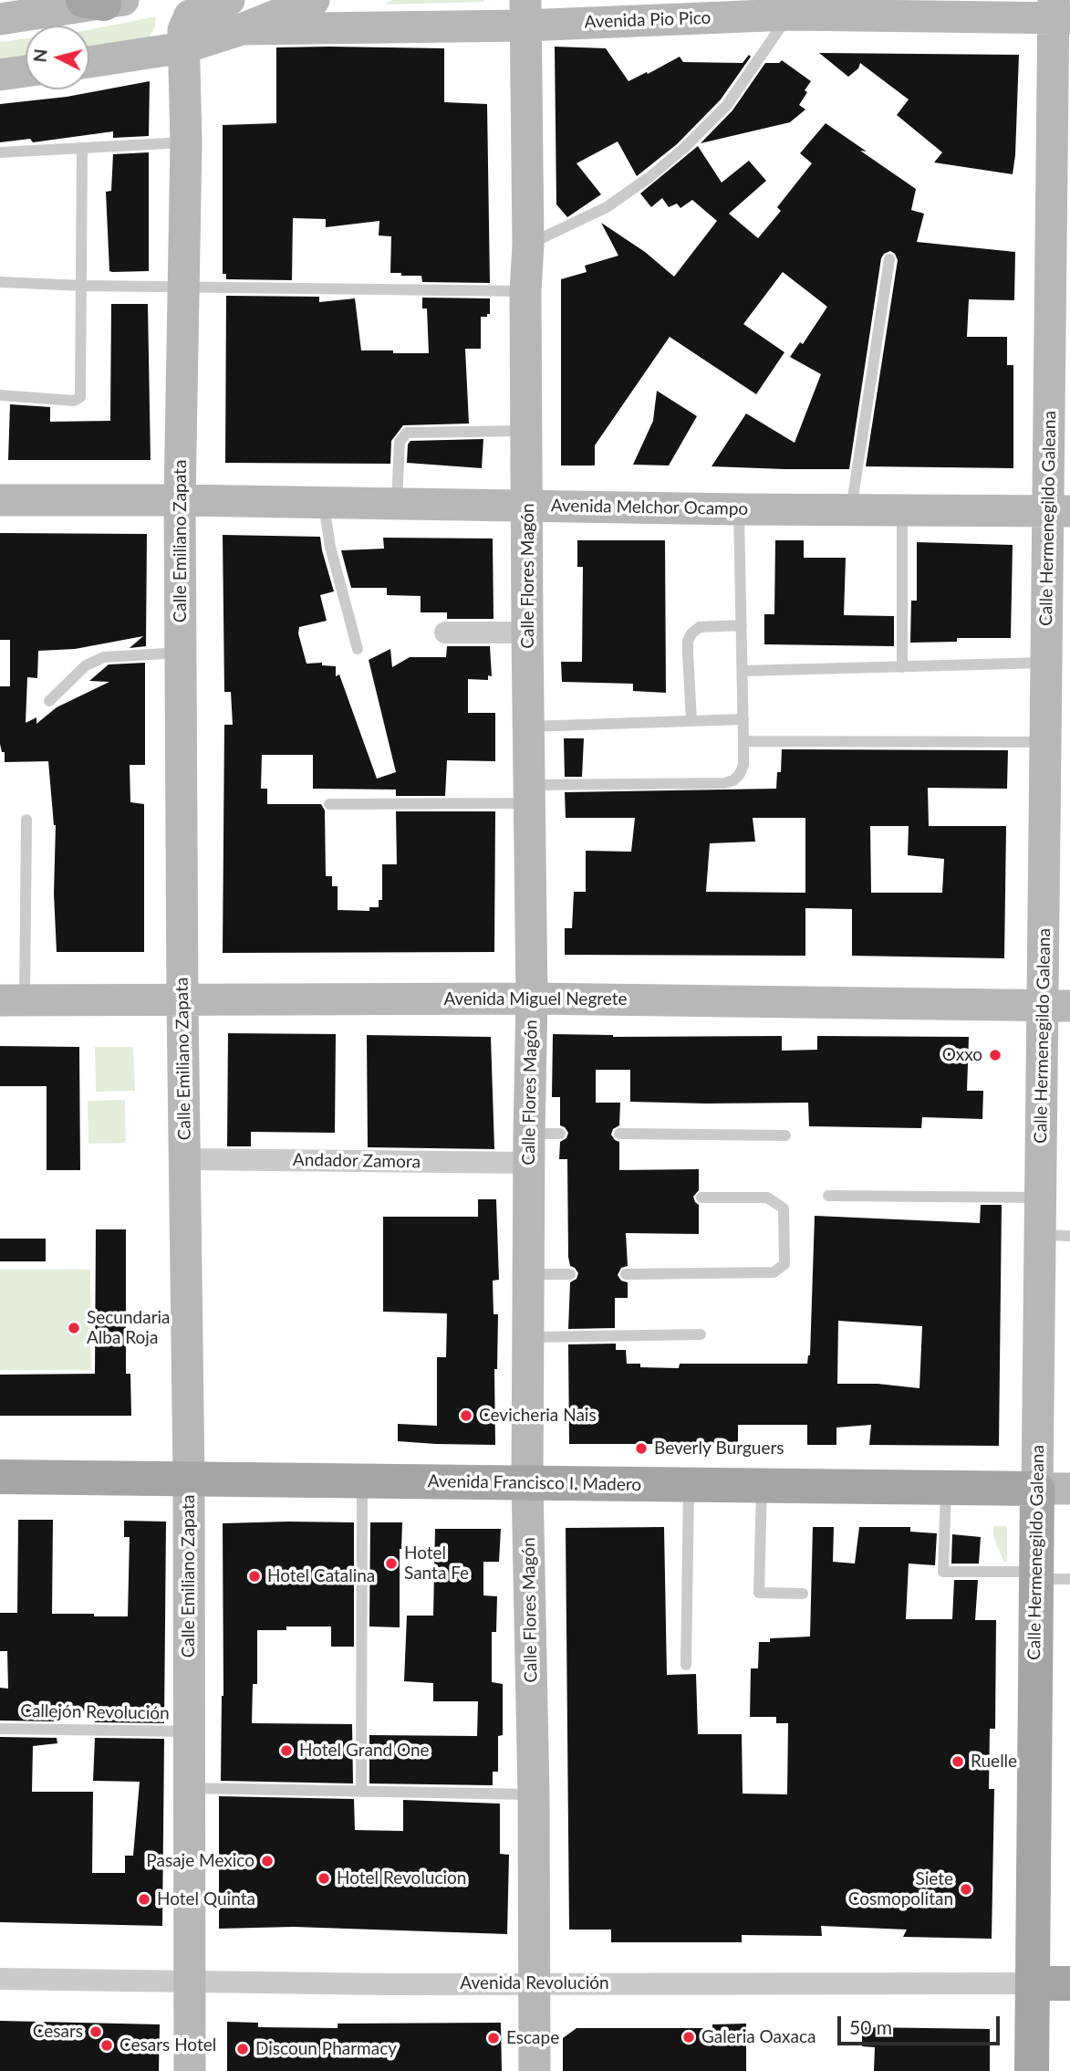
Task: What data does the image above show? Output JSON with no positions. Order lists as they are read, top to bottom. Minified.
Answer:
{"streets":{"main road":["Calle Hermenegildo Galeana","Avenida Francisco I. Madero","Avenida Revolución"],"street":["Avenida Pio Pico","Avenida Melchor Ocampo","Calle Emiliano Zapata","Calle Flores Magón","Avenida Miguel Negrete","Andador Zamora"],"lane":["Callejón Revolución"]},"crossings":[["Avenida Pio Pico","Calle Hermenegildo Galeana"],["Avenida Pio Pico","Calle Flores Magón"],["Avenida Melchor Ocampo","Calle Hermenegildo Galeana"],["Avenida Melchor Ocampo","Calle Emiliano Zapata"],["Avenida Melchor Ocampo","Calle Flores Magón"],["Calle Hermenegildo Galeana","Avenida Miguel Negrete"],["Calle Hermenegildo Galeana","Avenida Francisco I. Madero"],["Calle Hermenegildo Galeana","Avenida Revolución"],["Calle Emiliano Zapata","Avenida Miguel Negrete"],["Calle Emiliano Zapata","Andador Zamora"],["Calle Emiliano Zapata","Avenida Francisco I. Madero"],["Calle Emiliano Zapata","Callejón Revolución"],["Calle Emiliano Zapata","Avenida Revolución"],["Calle Flores Magón","Avenida Miguel Negrete"],["Calle Flores Magón","Andador Zamora"],["Calle Flores Magón","Avenida Francisco I. Madero"],["Calle Flores Magón","Avenida Revolución"]],"places":["Oxxo","Secundaria Alba Roja","Cevicheria Nais","Beverly Burguers","Hotel Santa Fe","Hotel Catalina","Hotel Grand One","Ruelle","Pasaje Mexico","Hotel Revolucion","Siete Cosmopolitan","Hotel Quinta","Cesars","Galeria Oaxaca","Escape","Cesars Hotel","Discoun Pharmacy"],"scale_bar":"50 m","north":"left"}
